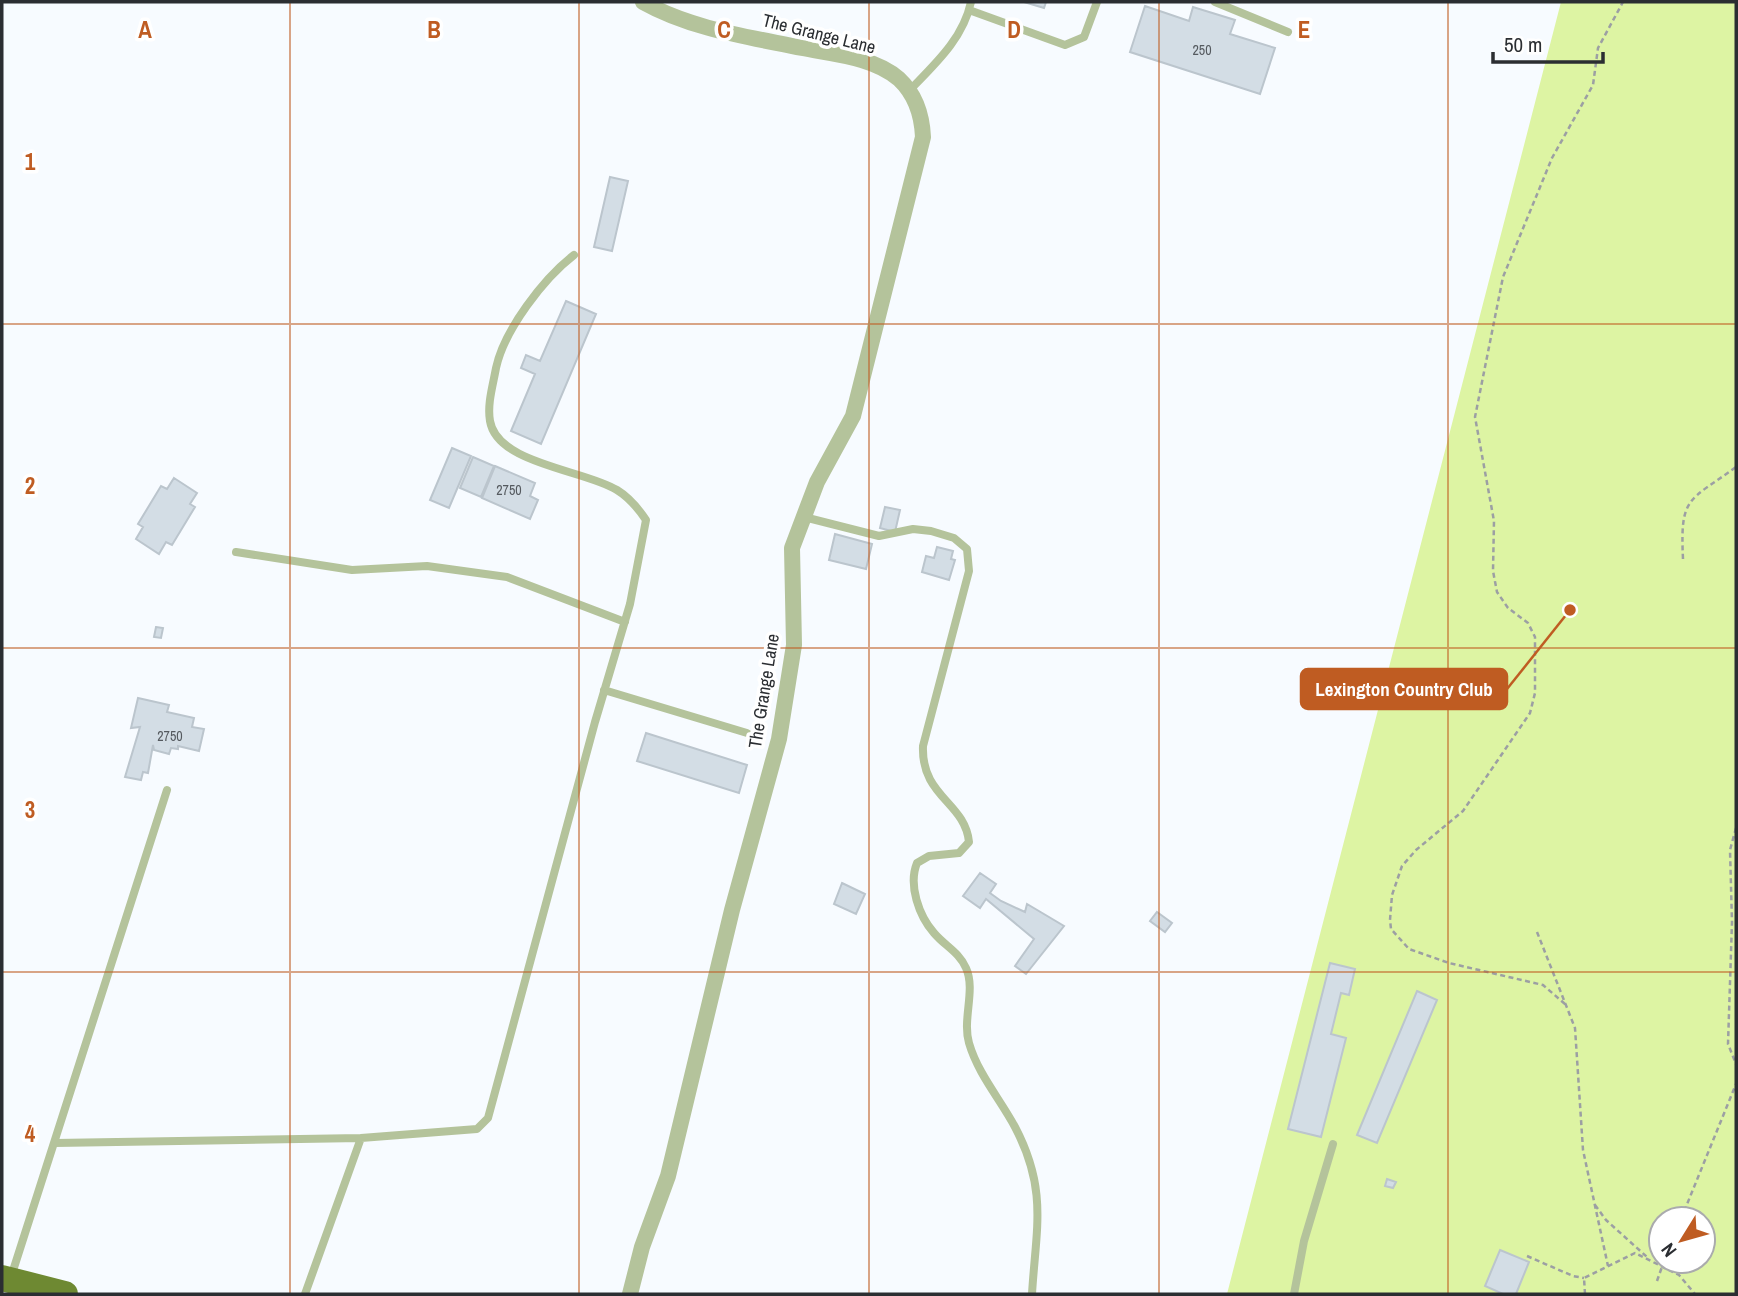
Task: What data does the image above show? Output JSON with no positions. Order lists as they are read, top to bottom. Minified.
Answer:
{"streets":{"street":["The Grange Lane"]},"places":["Lexington Country Club"],"house_numbers":["250","2750","2750"],"scale_bar":"50 m","north":"bottom left","grid":{"columns":["A","B","C","D","E"],"rows":["1","2","3","4"]}}
